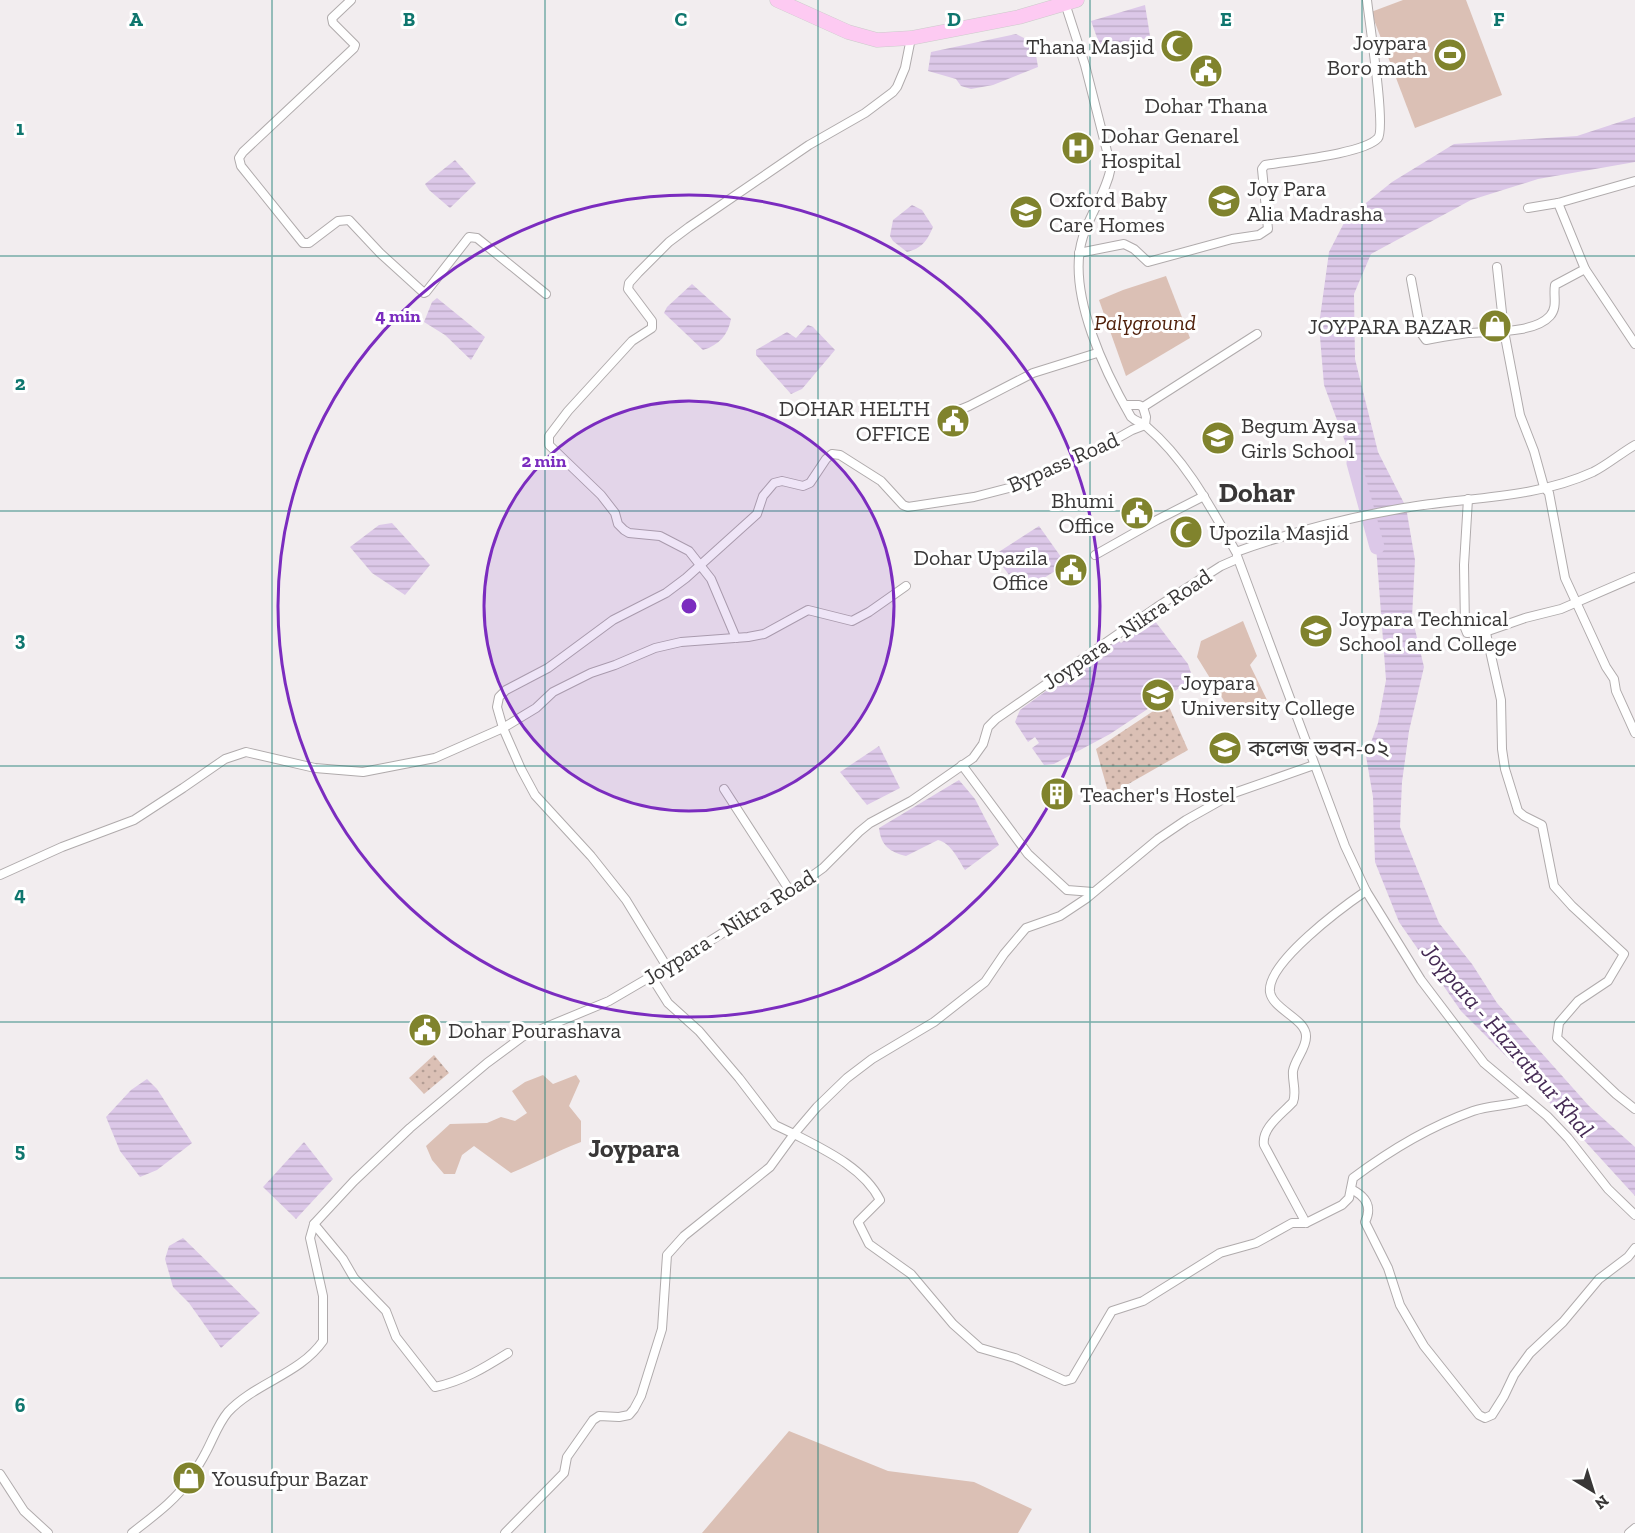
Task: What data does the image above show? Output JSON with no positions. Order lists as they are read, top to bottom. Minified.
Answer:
{"streets":{"street":["Bypass Road","Joypara - Nikra Road"]},"districts":["Dohar","Joypara"],"water":["Joypara - Hazratpur Khal"],"parks":["Palyground"],"places":{"mosque":["Thana Masjid","Upozila Masjid"],"sports":["Joypara Boro math"],"public building":["Dohar Thana","DOHAR HELTH OFFICE","Bhumi Office","Dohar Upazila Office","Dohar Pourashava"],"hospital":["Dohar Genarel Hospital"],"school or university":["Joy Para Alia Madrasha","Oxford Baby Care Homes","Begum Aysa Girls School","Joypara Technical School and College","Joypara University College","কলেজ ভবন-০২"],"shop":["JOYPARA BAZAR","Yousufpur Bazar"],"building":["Teacher's Hostel"]},"north":"bottom right","grid":{"columns":["A","B","C","D","E","F"],"rows":["1","2","3","4","5","6"]},"rings":["4 min","2 min"]}
